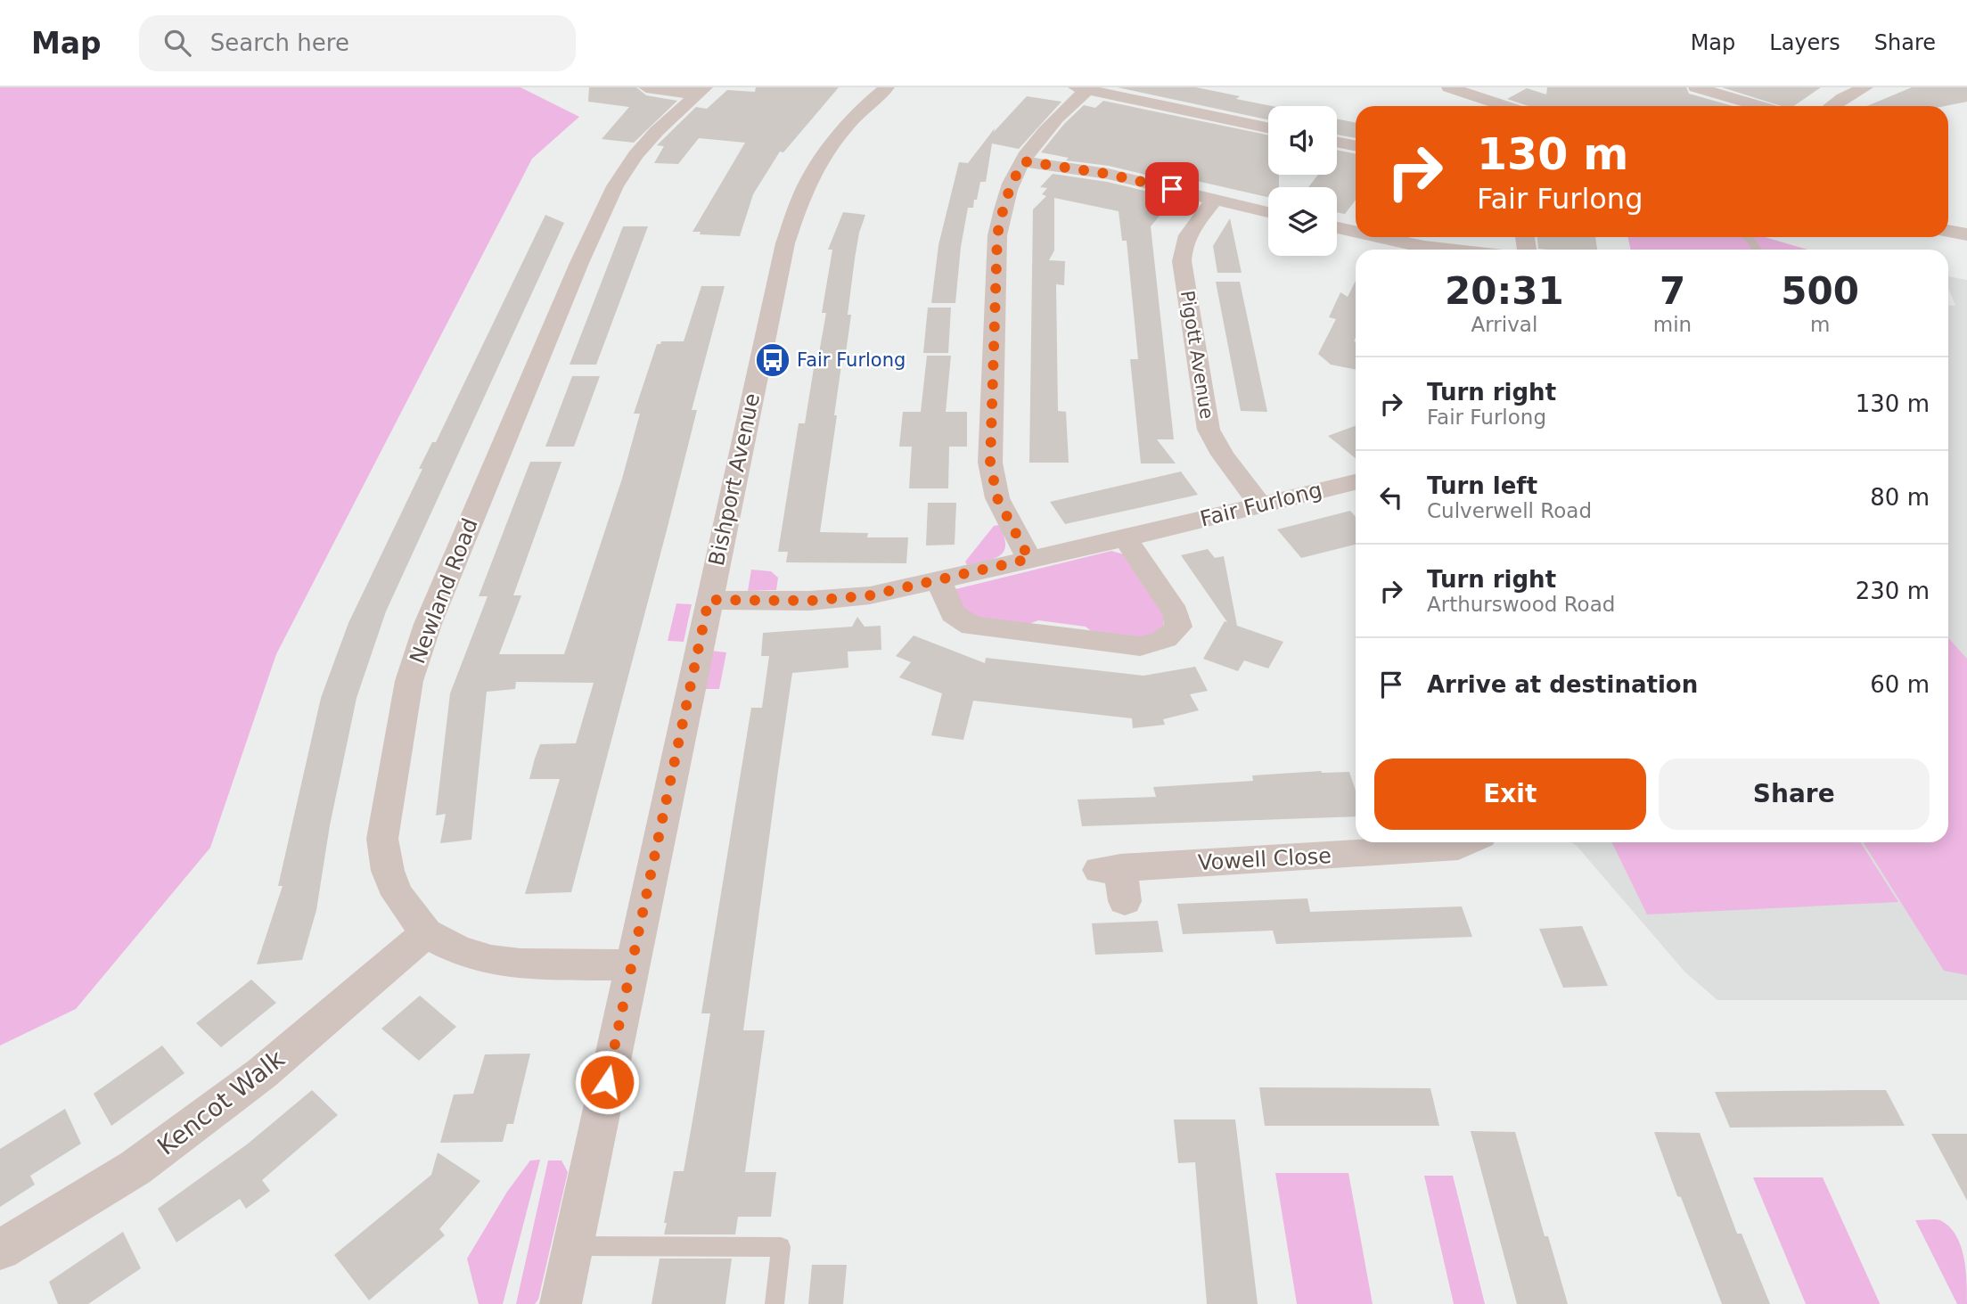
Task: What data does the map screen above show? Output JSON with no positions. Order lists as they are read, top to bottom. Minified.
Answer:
{"streets":{"street":["Pigott Avenue","Bishport Avenue","Fair Furlong","Newland Road","Vowell Close","Kencot Walk"]},"crossings":[["Pigott Avenue","Fair Furlong"],["Bishport Avenue","Fair Furlong"],["Bishport Avenue","Newland Road"],["Newland Road","Kencot Walk"]],"places":{"bus stop":["Fair Furlong"]},"page":{"header":"Map","search":"Search here","nav":["Map","Layers","Share"],"turn":["130 m","Fair Furlong"],"eta":["20:31","Arrival","7","min","500","m"],"list":[{"name":"Turn right","note":"Fair Furlong","value":"130 m"},{"name":"Turn left","note":"Culverwell Road","value":"80 m"},{"name":"Turn right","note":"Arthurswood Road","value":"230 m"},{"name":"Arrive at destination","value":"60 m"}],"buttons":["Exit","Share"]}}
